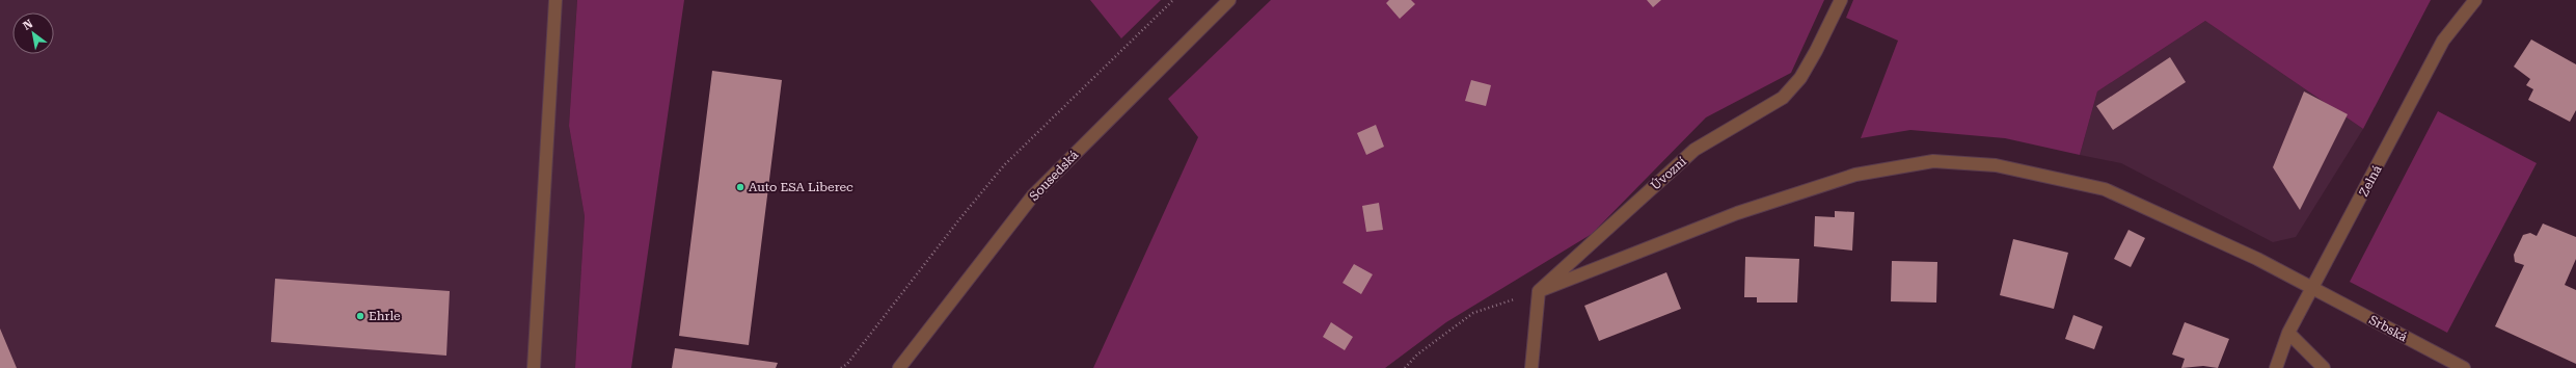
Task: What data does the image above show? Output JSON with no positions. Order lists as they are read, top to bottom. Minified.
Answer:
{"streets":{"street":["Úvozní","Sousedská","Zelná","Srbská"]},"crossings":[["Úvozní","Srbská"],["Zelná","Srbská"]],"places":["Auto ESA Liberec","Ehrle"],"north":"top left"}
